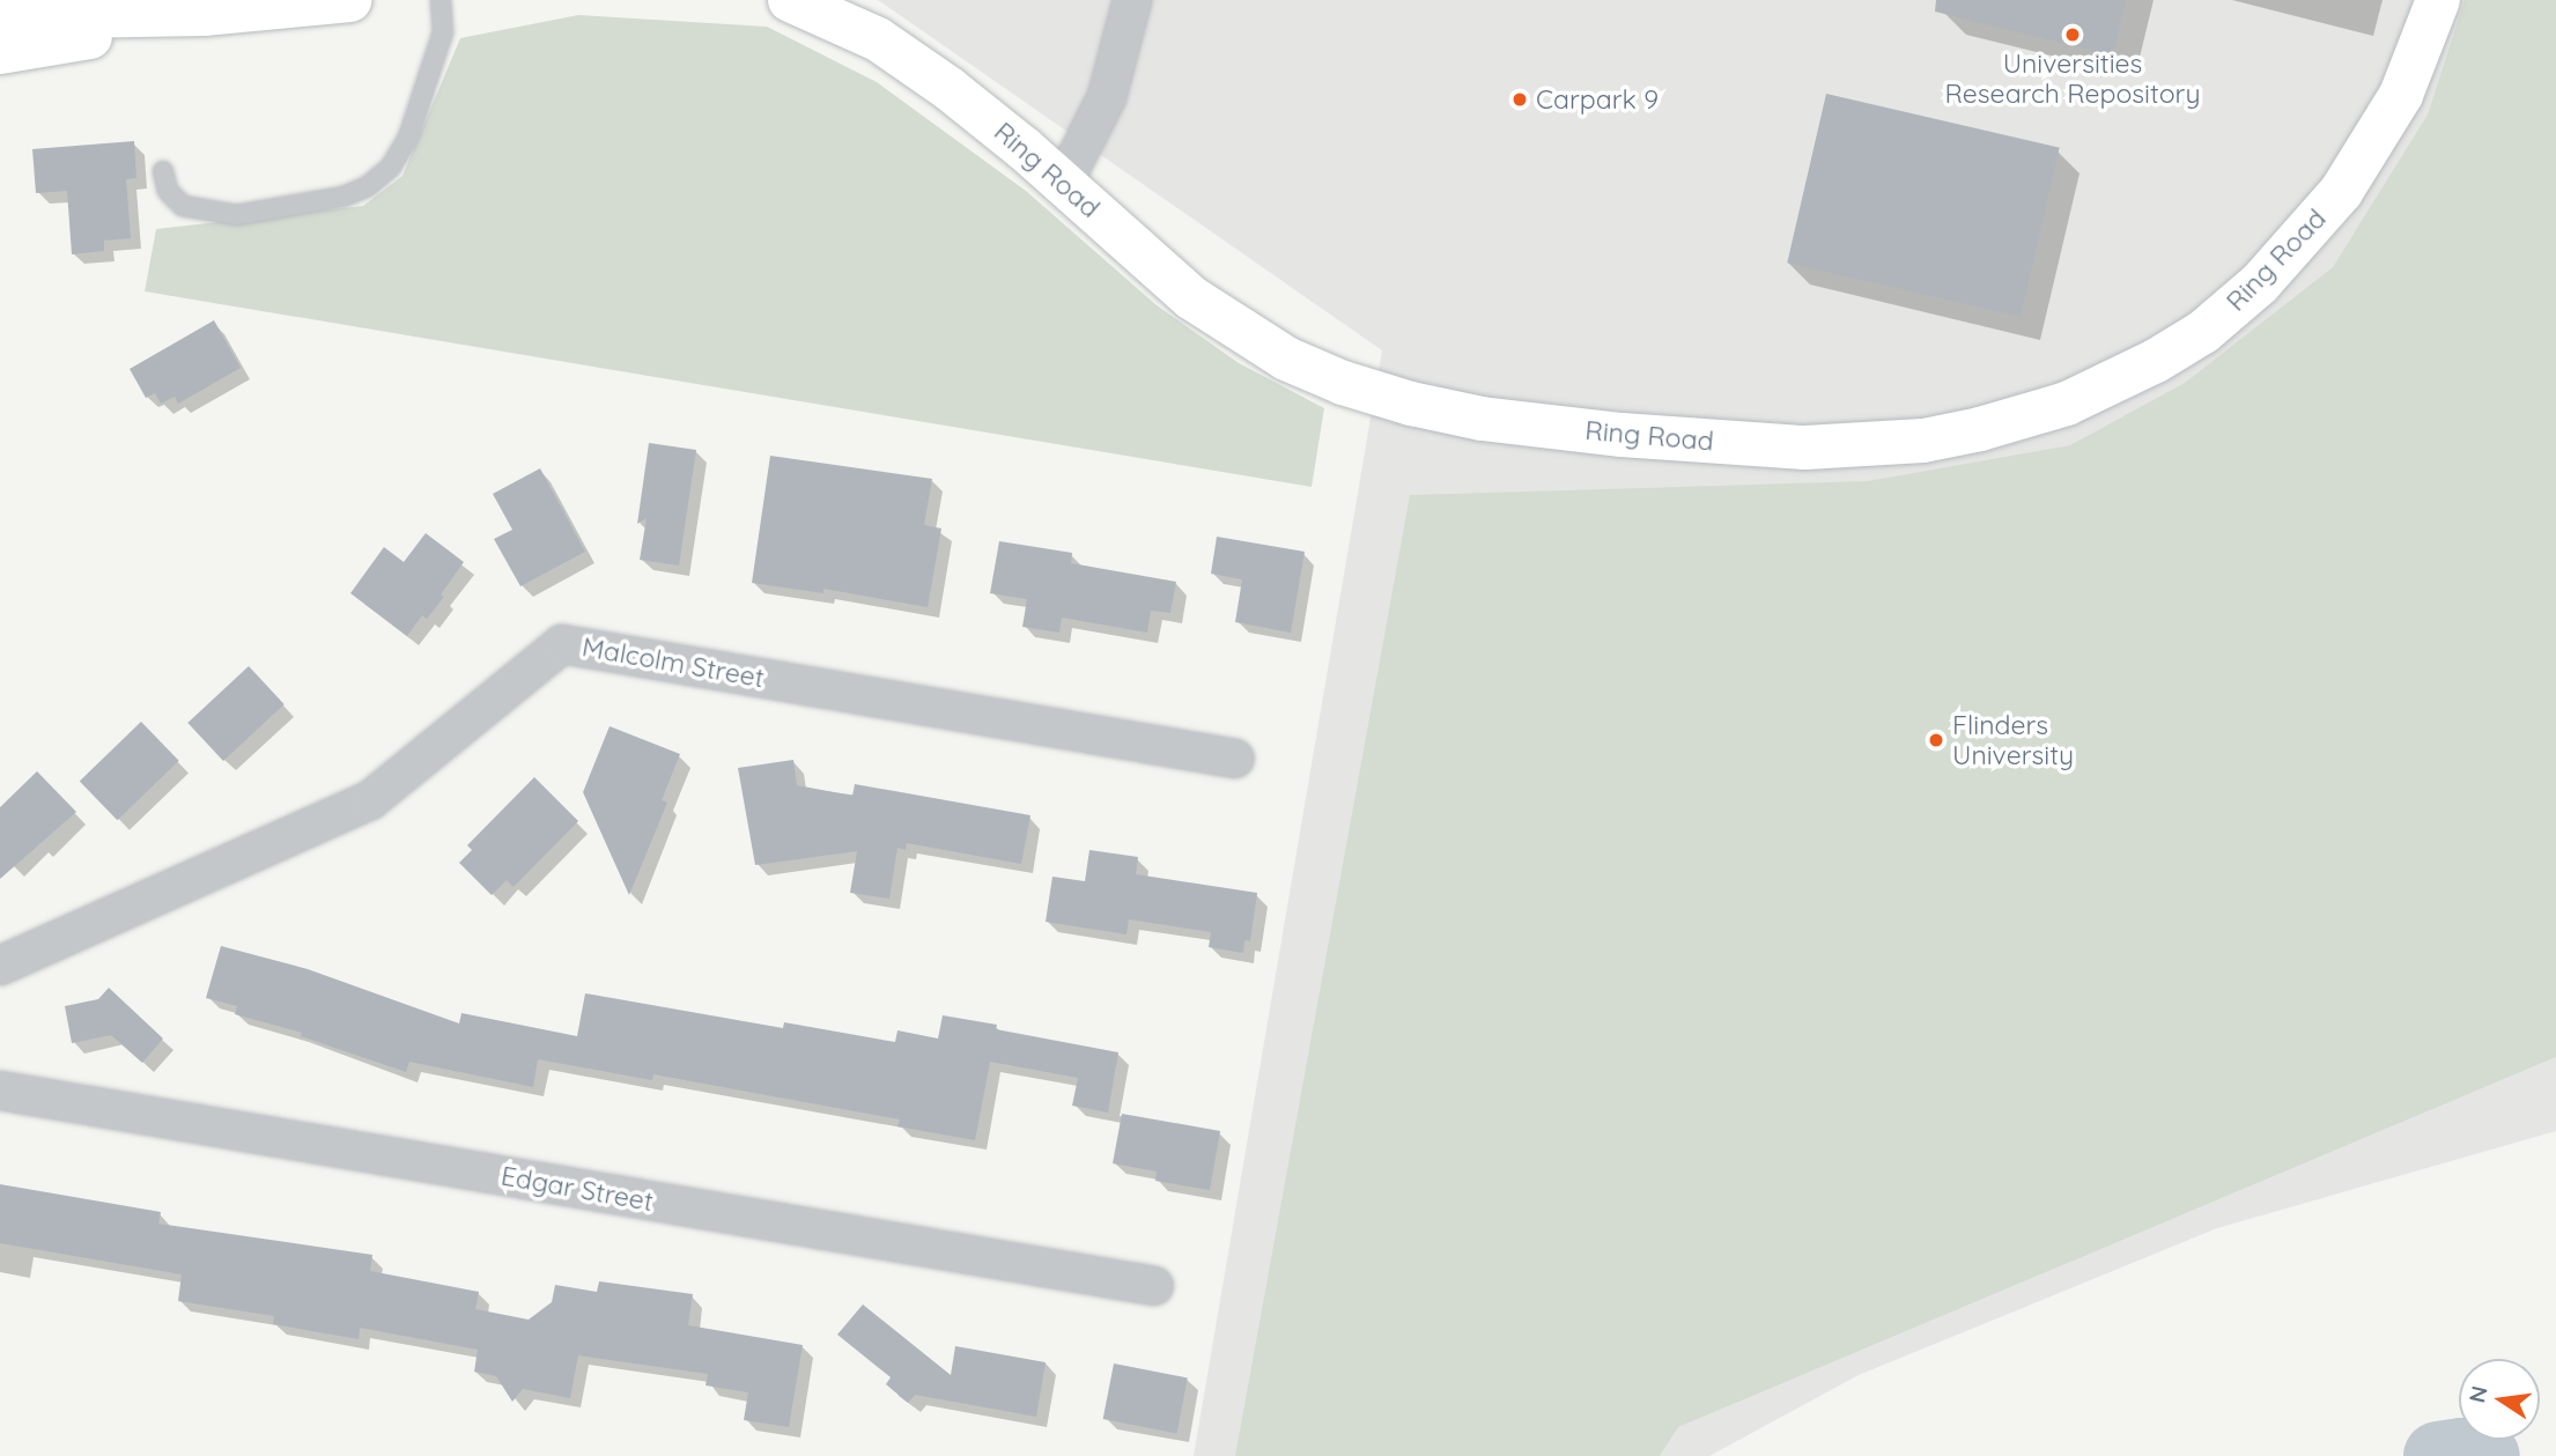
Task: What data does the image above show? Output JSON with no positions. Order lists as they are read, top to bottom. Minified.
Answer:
{"streets":{"street":["Ring Road","Malcolm Street","Edgar Street"]},"places":["Universities Research Repository","Carpark 9","Flinders University"],"north":"left"}
